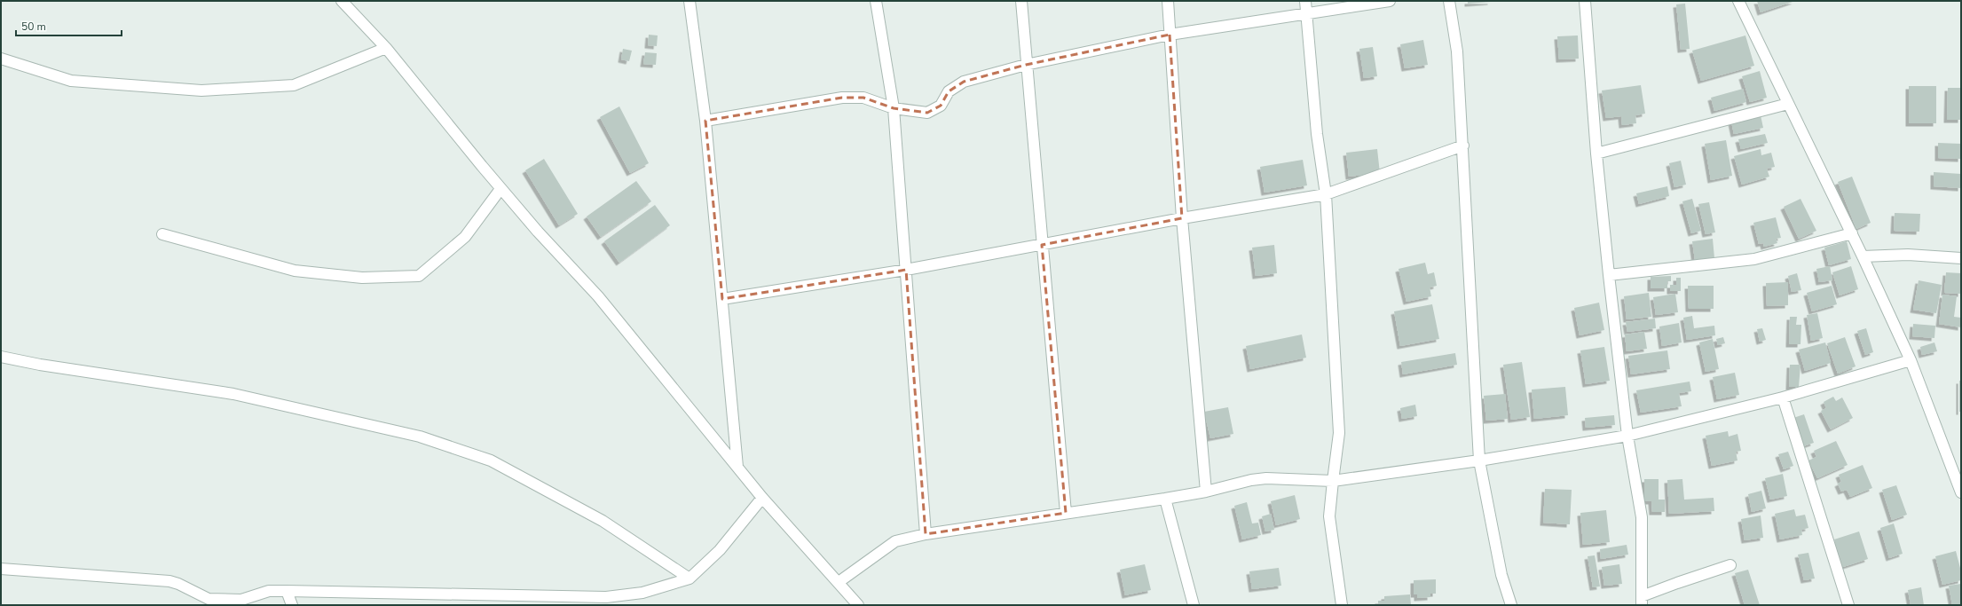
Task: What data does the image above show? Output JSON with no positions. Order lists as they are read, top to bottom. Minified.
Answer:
{"scale_bar":"50 m"}
